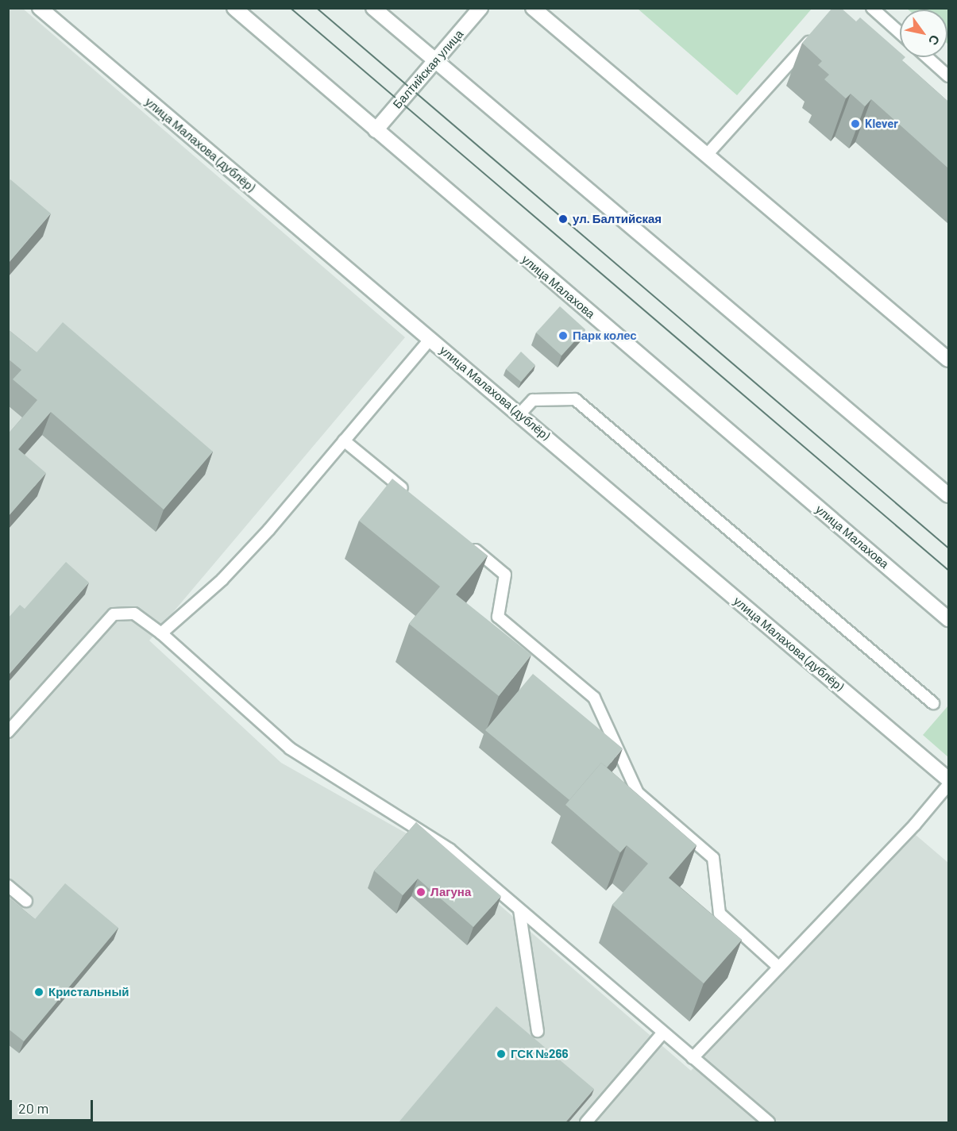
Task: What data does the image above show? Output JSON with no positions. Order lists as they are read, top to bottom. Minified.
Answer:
{"streets":{"main road":["Балтийская улица","улица Малахова (дублёр)","улица Малахова"]},"crossings":[["Балтийская улица","улица Малахова"]],"places":["Klever","ул. Балтийская","Парк колес","Лагуна","Кристальный","ГСК №266"],"scale_bar":"20 m","north":"bottom right"}
